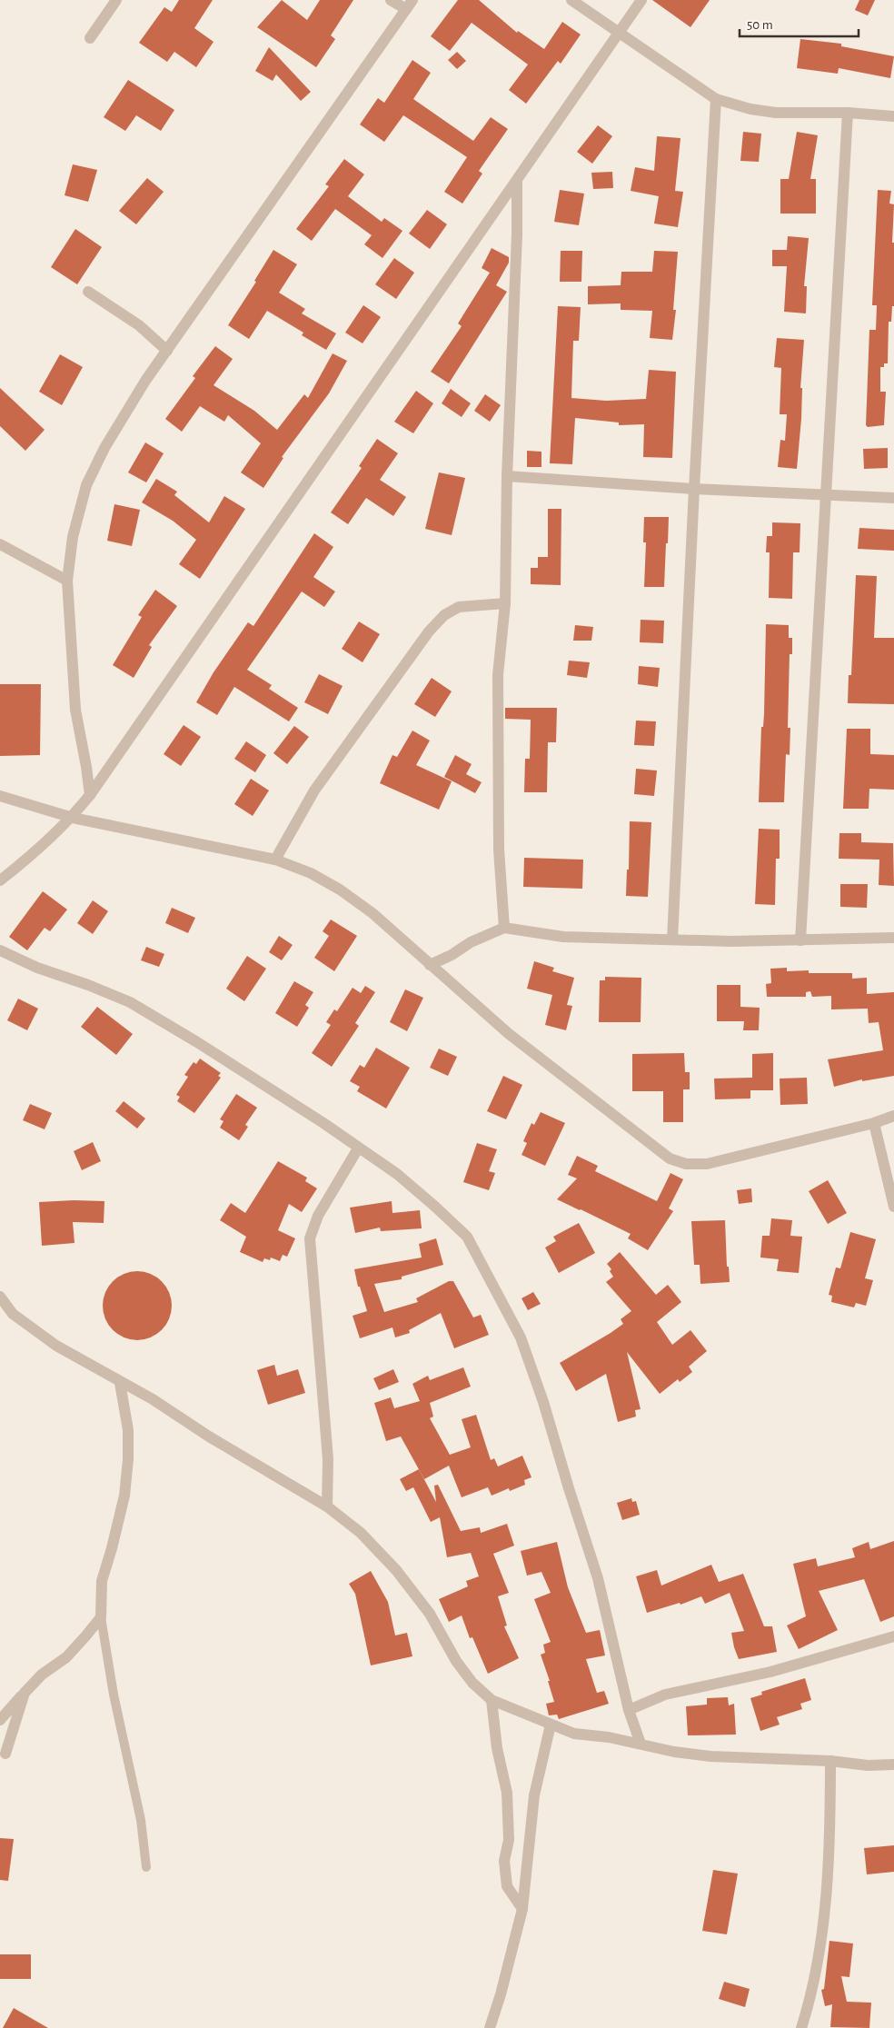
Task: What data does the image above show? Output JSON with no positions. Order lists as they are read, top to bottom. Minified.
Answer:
{"scale_bar":"50 m"}
